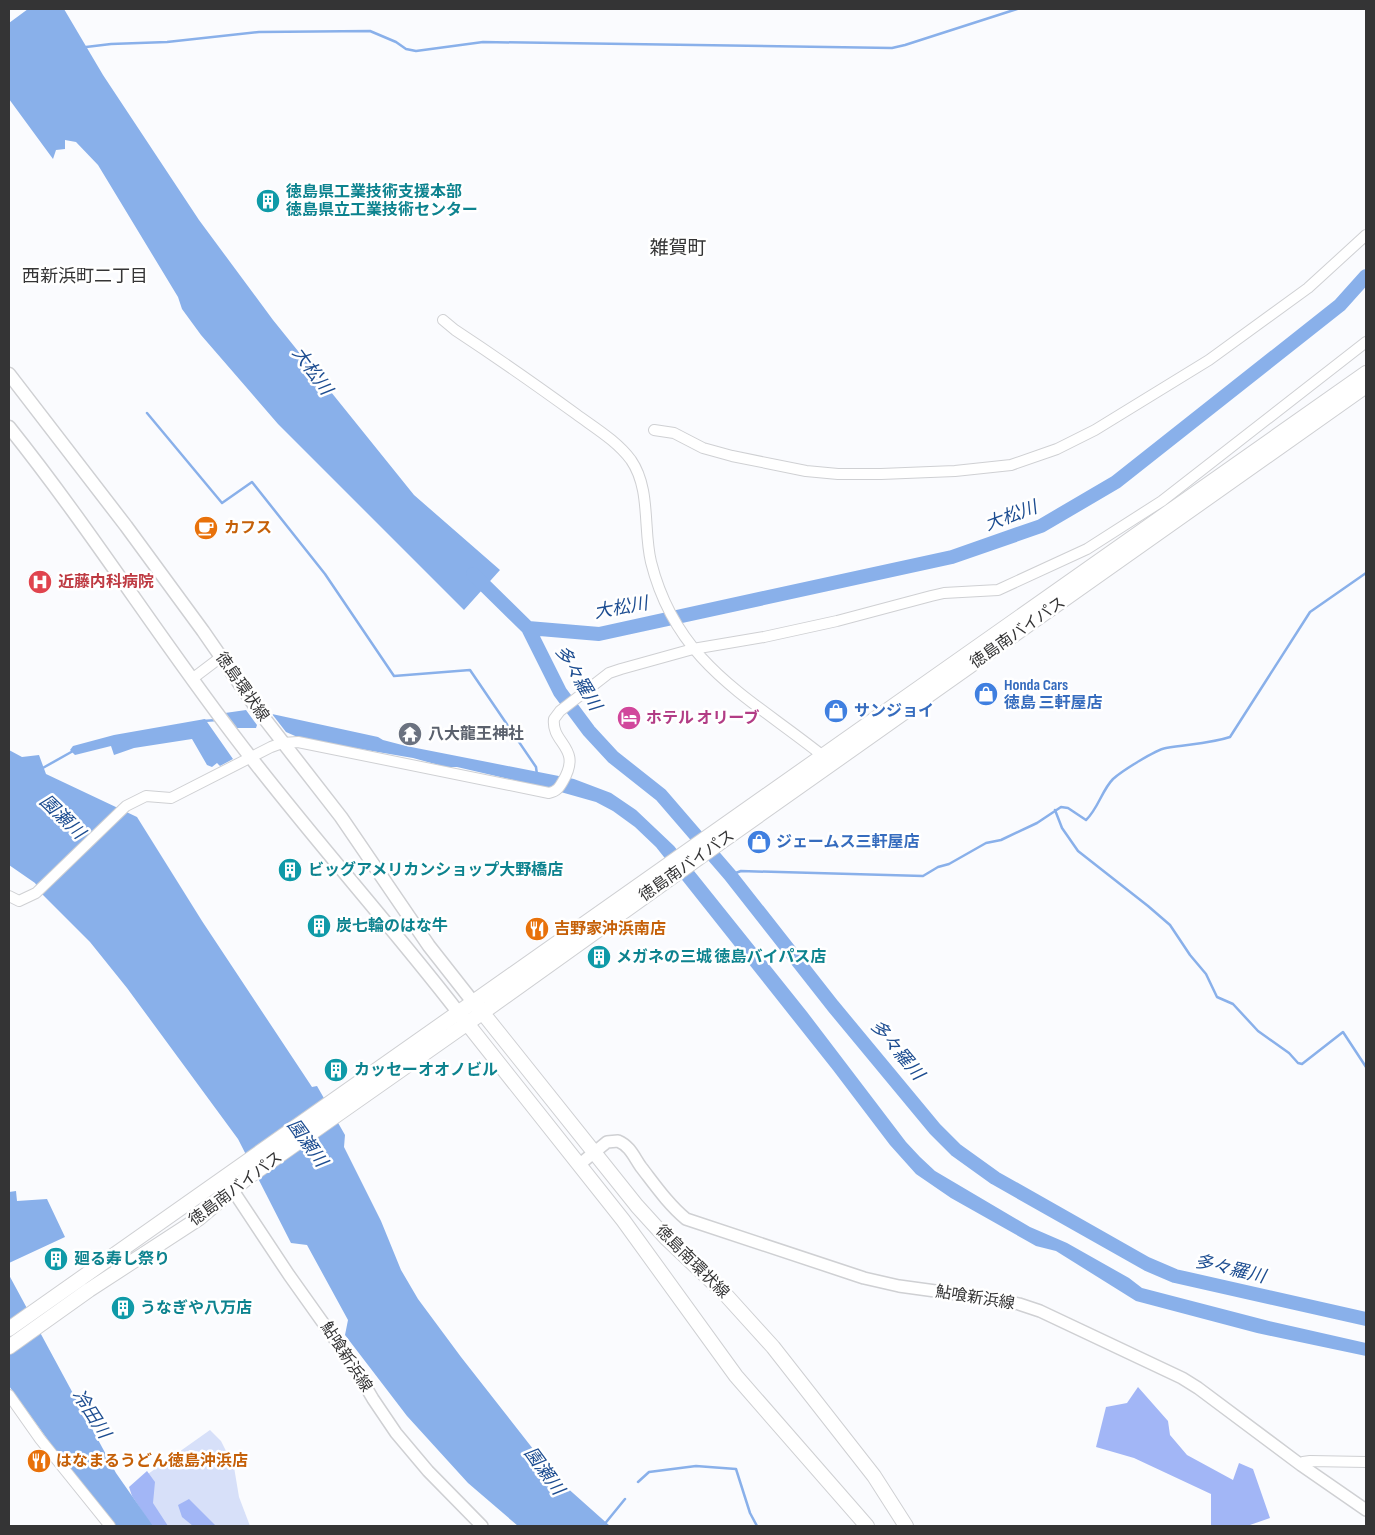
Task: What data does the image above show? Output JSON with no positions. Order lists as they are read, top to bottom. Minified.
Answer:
{"streets":{"highway":["徳島南バイパス","徳島南環状線"],"main road":["徳島環状線","鮎喰新浜線"]},"crossings":[["徳島南バイパス","徳島環状線"],["徳島南バイパス","徳島南環状線"],["徳島南バイパス","鮎喰新浜線"],["徳島環状線","徳島南環状線"],["徳島南環状線","鮎喰新浜線"]],"districts":["雑賀町","西新浜町二丁目"],"water":["大松川","多々羅川","園瀬川","冷田川"],"places":{"building":["徳島県工業技術支援本部 徳島県立工業技術センター","ビッグアメリカンショップ大野橋店","炭七輪のはな牛","メガネの三城 徳島バイパス店","カッセーオオノビル","廻る寿し祭り","うなぎや八万店"],"cafe":["カフス"],"hospital":["近藤内科病院"],"shop":["Honda Cars 徳島 三軒屋店","サンジョイ","ジェームス三軒屋店"],"hotel":["ホテル オリーブ"],"temple":["八大龍王神社"],"restaurant":["吉野家沖浜南店","はなまるうどん徳島沖浜店"]}}
